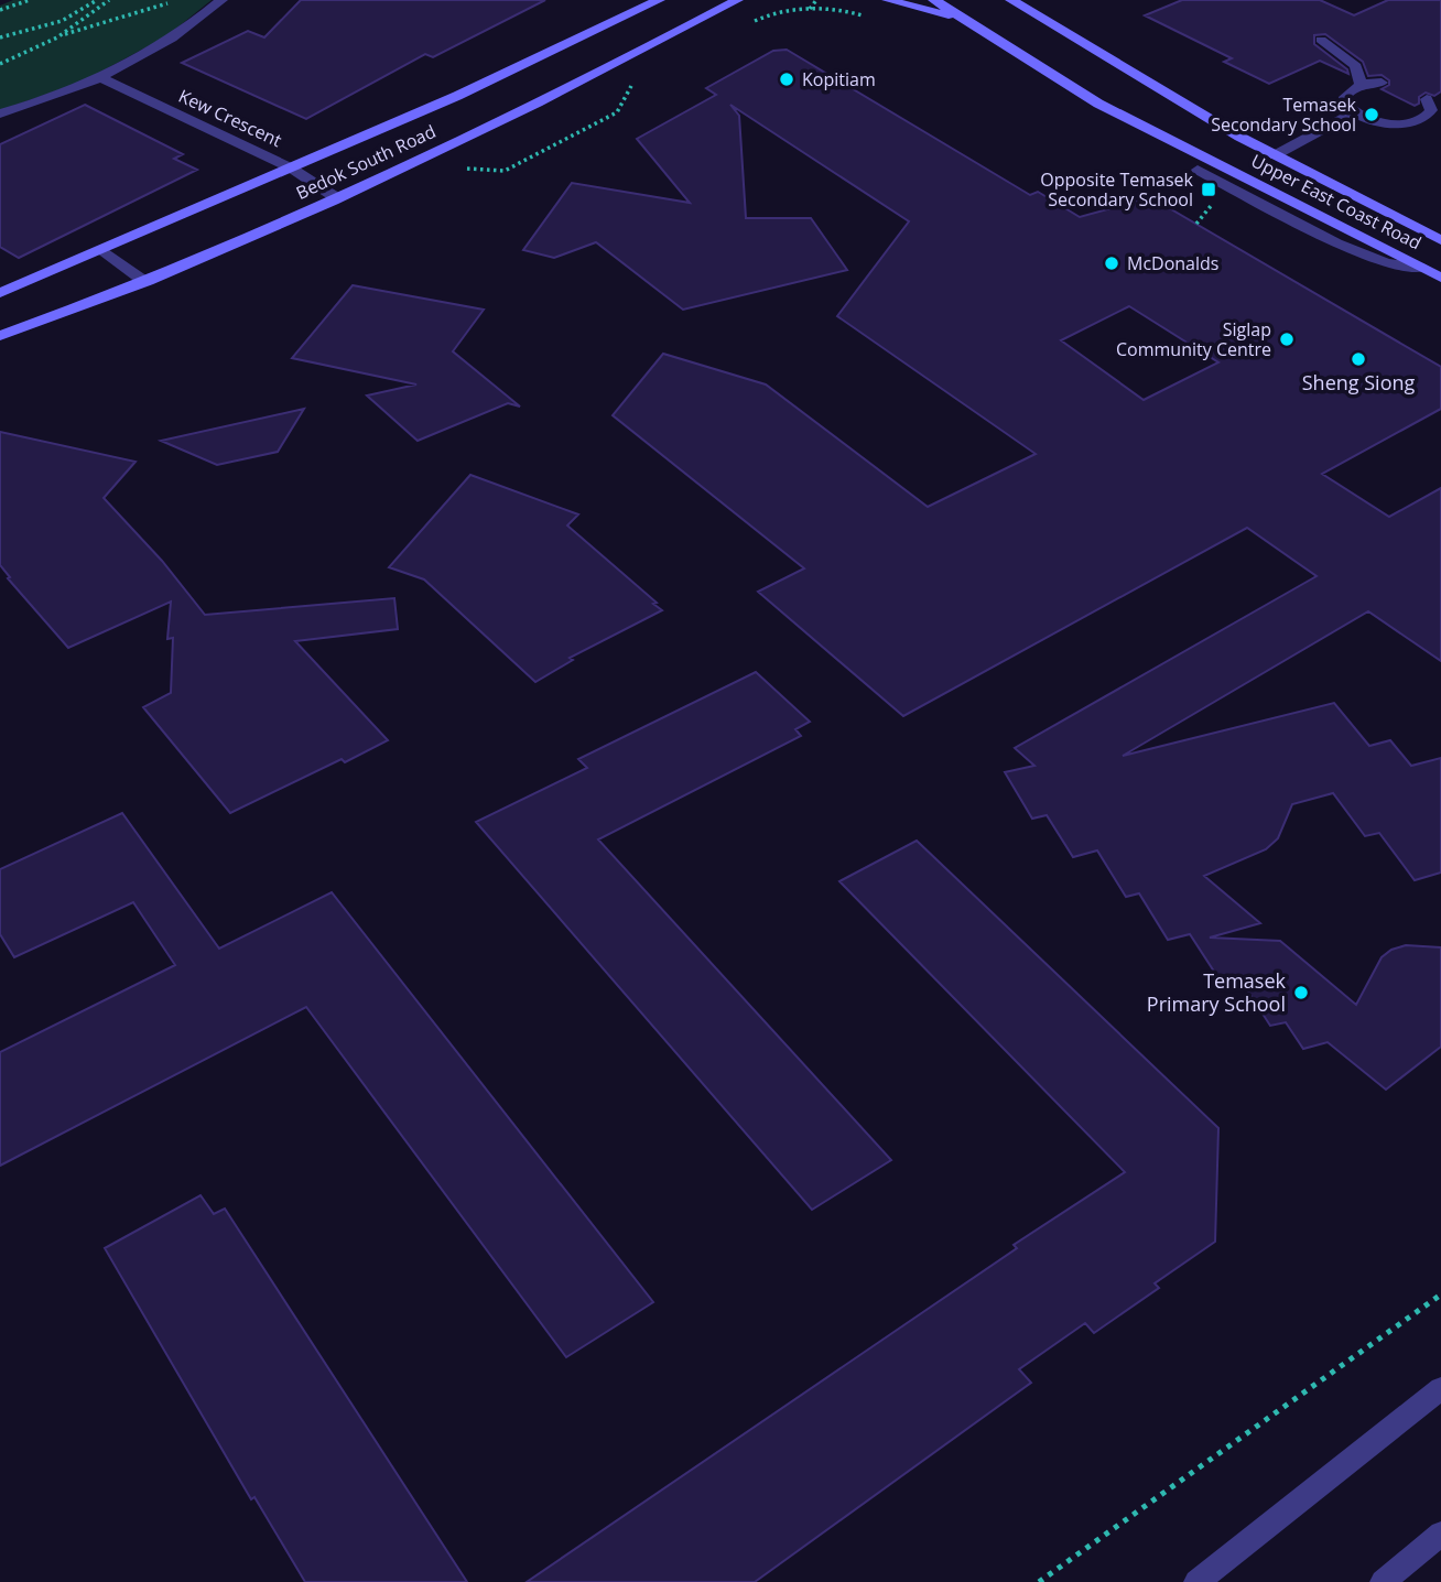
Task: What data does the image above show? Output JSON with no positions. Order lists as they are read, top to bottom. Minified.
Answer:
{"streets":{"main road":["Bedok South Road","Upper East Coast Road"],"street":["Kew Crescent"]},"crossings":[["Kew Crescent","Bedok South Road"]],"places":{"other":["Kopitiam","Temasek Secondary School","McDonalds","Siglap Community Centre","Sheng Siong","Temasek Primary School"],"transit":["Opposite Temasek Secondary School"]}}
